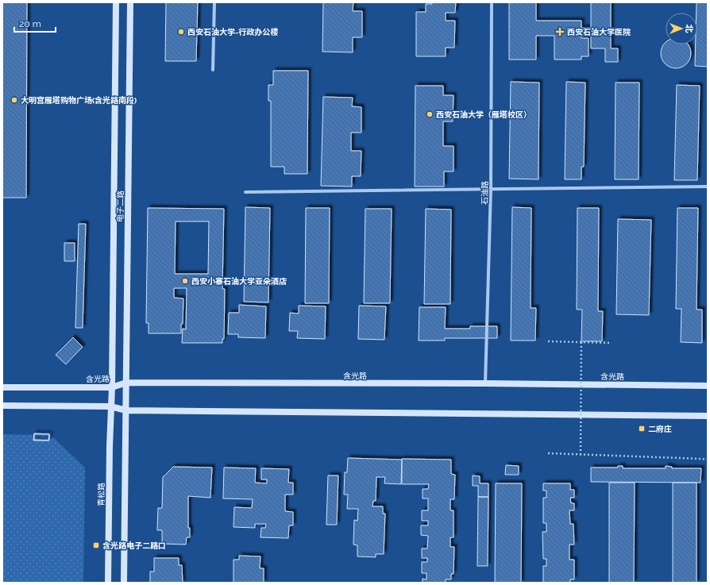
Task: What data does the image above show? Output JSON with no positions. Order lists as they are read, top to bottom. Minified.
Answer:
{"streets":{"main road":["电子二路","含光路","青松路"],"street":["石油路"]},"crossings":[["石油路","含光路"],["电子二路","含光路"],["电子二路","青松路"]],"places":{"other":["西安石油大学-行政办公楼","大明宫雁塔购物广场(含光路南段)","西安石油大学（雁塔校区）","西安小寨石油大学亚朵酒店"],"health":["西安石油大学医院"],"transit":["二府庄","含光路电子二路口"]},"scale_bar":"20 m","north":"right"}
